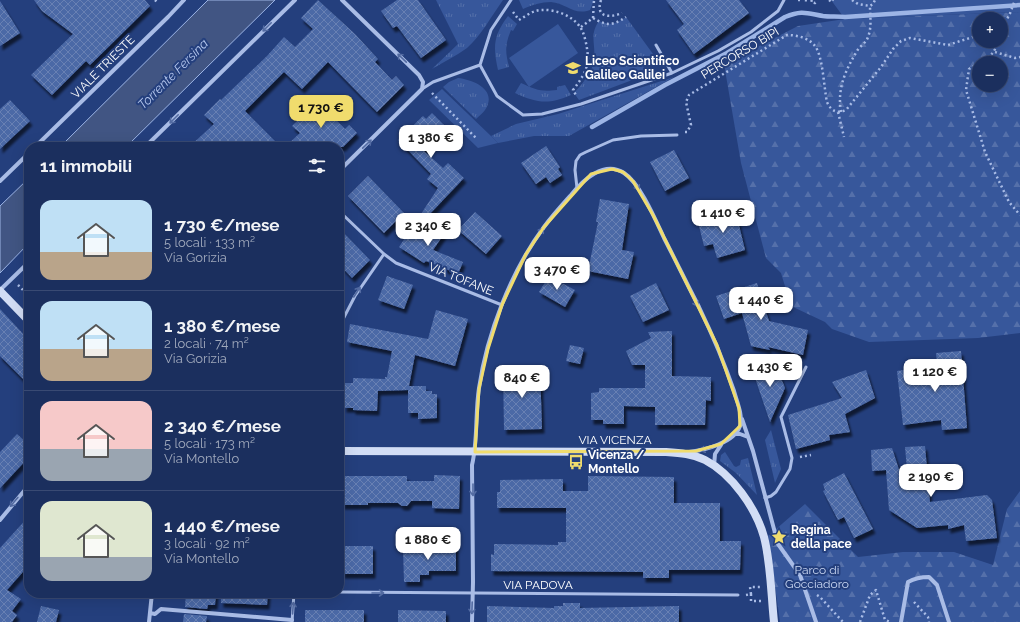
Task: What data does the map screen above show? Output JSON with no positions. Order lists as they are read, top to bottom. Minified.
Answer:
{"streets":{"main road":["VIA VICENZA"],"street":["VIALE TRIESTE"],"lane":["VIA TOFANE","VIA PADOVA"],"path":["PERCORSO BIPI"]},"water":["Torrente Fersina"],"parks":["Parco di Gocciadoro"],"places":{"school or university":["Liceo Scientifico Galileo Galilei"],"bus stop":["Vicenza / Montello"],"place":["Regina della pace"]},"page":{"map_buttons":["+","−"],"price":["1 730 €","1 380 €","1 410 €","2 340 €","3 470 €","1 440 €","1 430 €","1 120 €","840 €","2 190 €","1 880 €"],"heading":"11 immobili","list":[{"name":"1 730 €/mese","note":"5 locali · 133 m² · Via Gorizia"},{"name":"1 380 €/mese","note":"2 locali · 74 m² · Via Gorizia"},{"name":"2 340 €/mese","note":"5 locali · 173 m² · Via Montello"},{"name":"1 440 €/mese","note":"3 locali · 92 m² · Via Montello"}]}}
